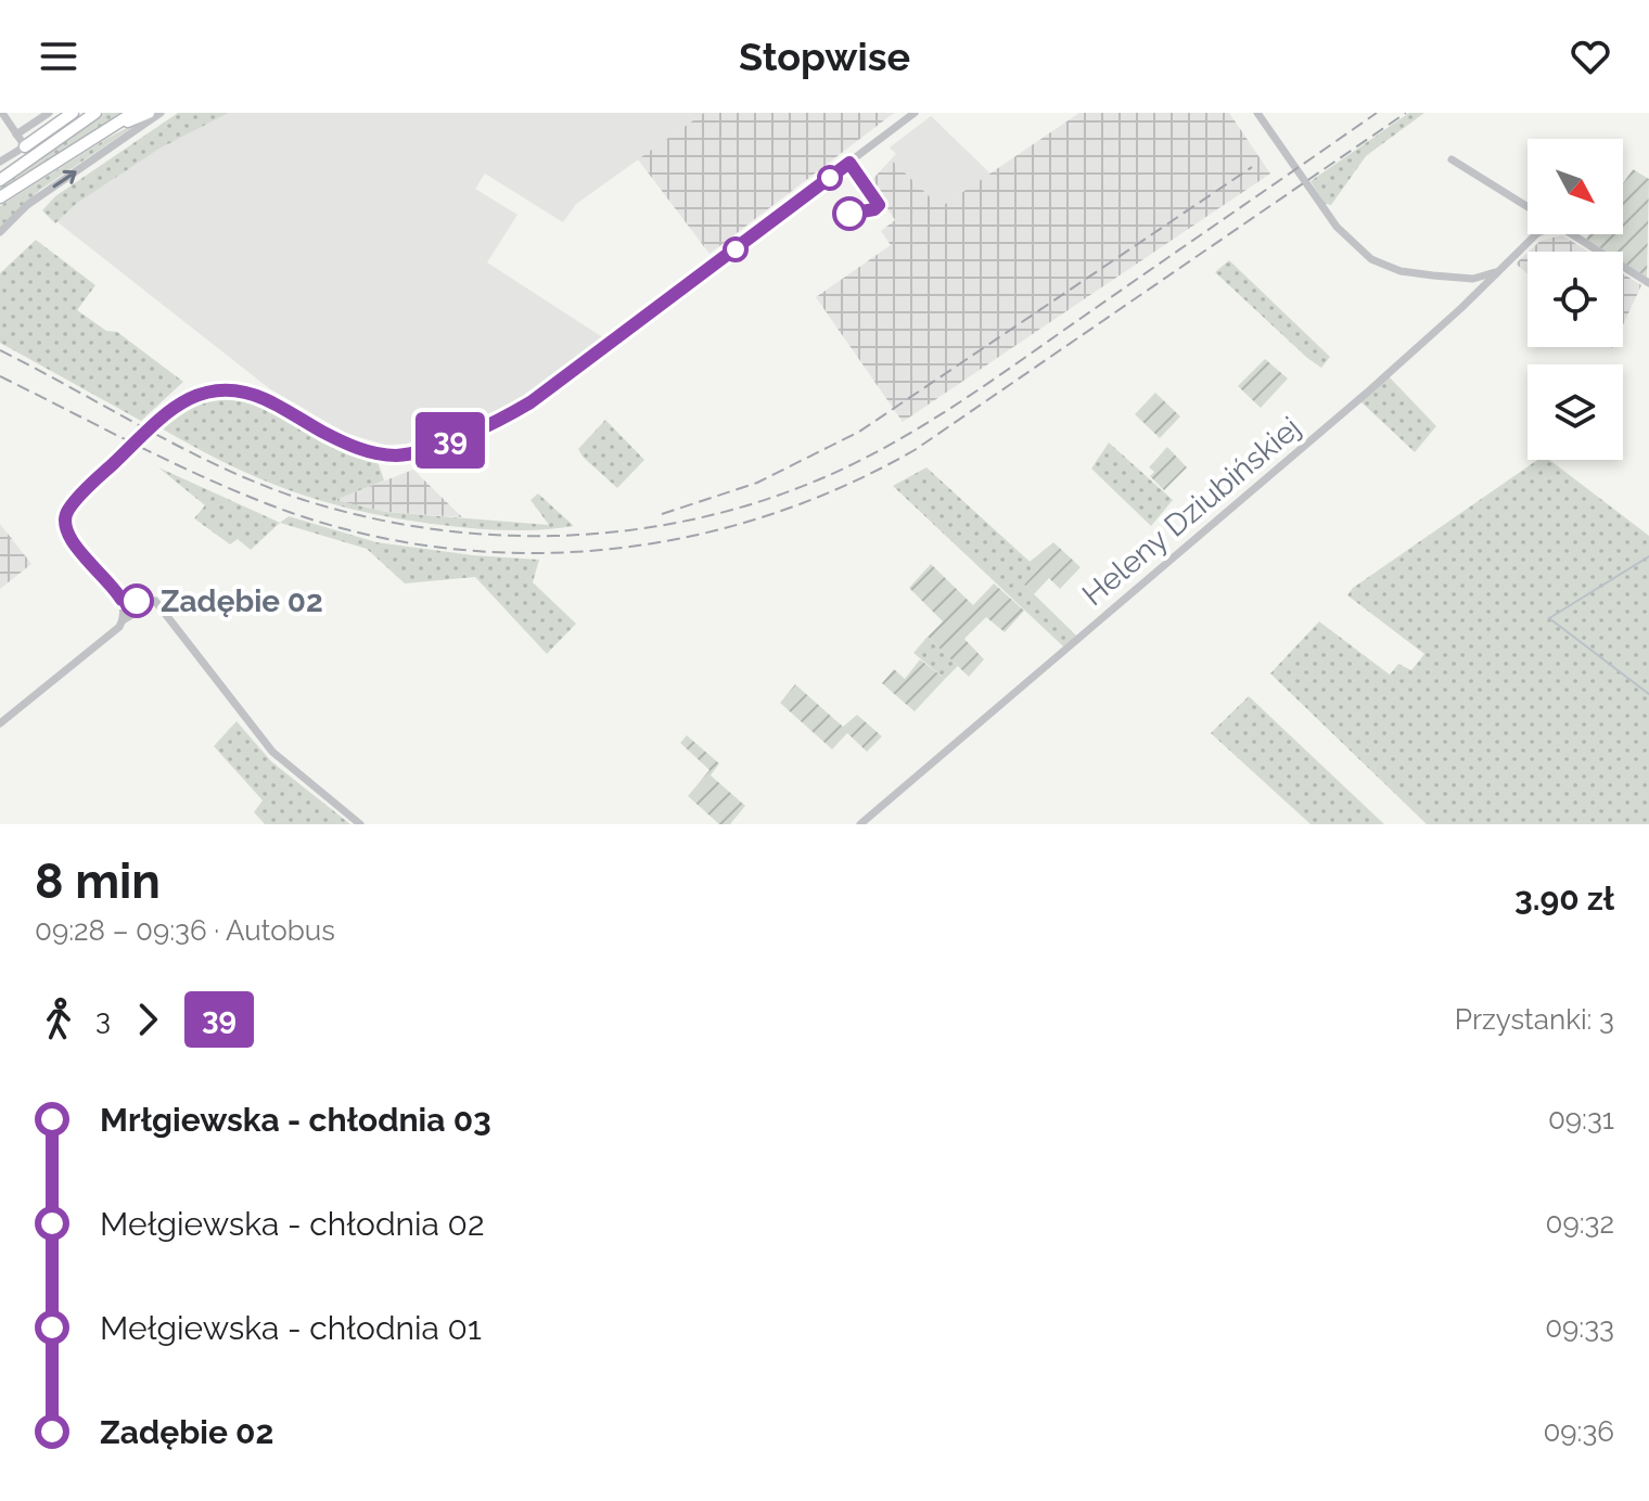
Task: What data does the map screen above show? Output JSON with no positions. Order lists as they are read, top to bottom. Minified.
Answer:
{"streets":{"street":["Heleny Dziubińskiej"]},"places":["Zadębie 02"],"lines":["bus line 39"],"north":"bottom right","page":{"header":"Stopwise","on_map":"39","heading":["8 min","09:28 – 09:36 · Autobus","3.90 zł"],"legs":["3","39","Przystanki: 3"],"list":[{"name":"Mrłgiewska - chłodnia 03","value":"09:31"},{"name":"Mełgiewska - chłodnia 02","value":"09:32"},{"name":"Mełgiewska - chłodnia 01","value":"09:33"},{"name":"Zadębie 02","value":"09:36"}]}}
